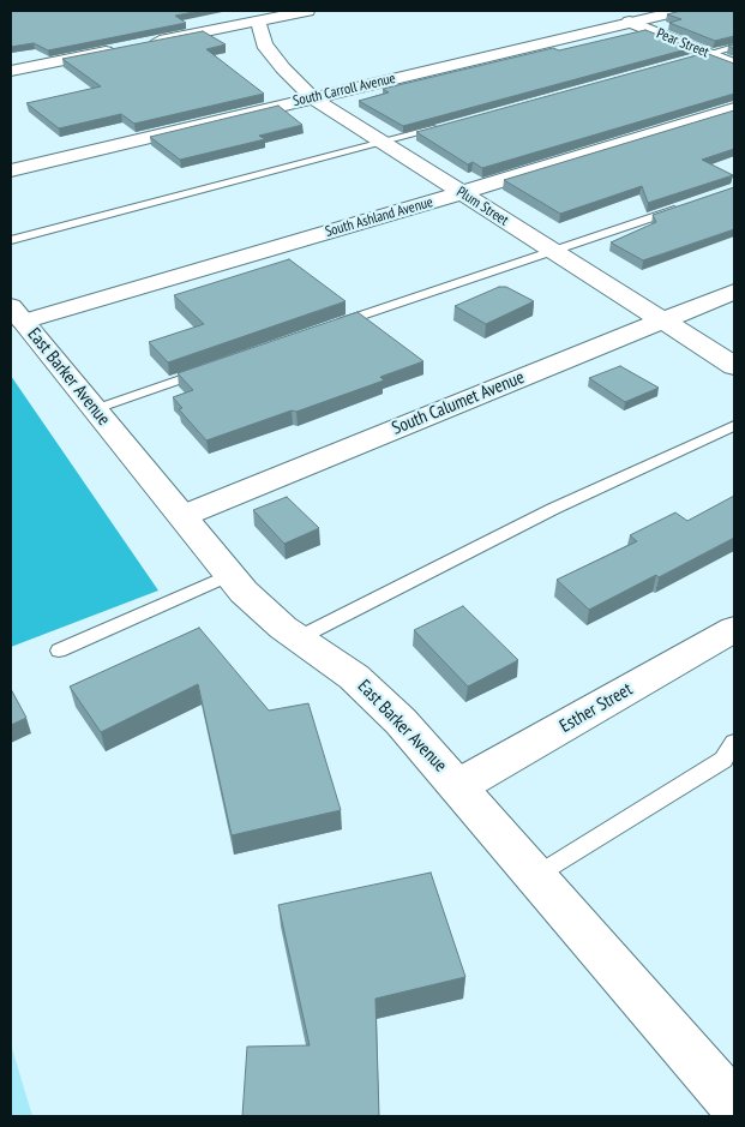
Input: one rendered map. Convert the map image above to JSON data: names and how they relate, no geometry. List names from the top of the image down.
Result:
{
  "streets": {
    "street": [
      "Pear Street",
      "South Carroll Avenue",
      "Plum Street",
      "South Ashland Avenue",
      "East Barker Avenue",
      "South Calumet Avenue",
      "Esther Street"
    ]
  },
  "crossings": [
    ["Pear Street", "South Carroll Avenue"],
    ["South Carroll Avenue", "Plum Street"],
    ["Plum Street", "South Ashland Avenue"],
    ["Plum Street", "South Calumet Avenue"],
    ["South Ashland Avenue", "East Barker Avenue"],
    ["East Barker Avenue", "South Calumet Avenue"],
    ["East Barker Avenue", "Esther Street"]
  ]
}
